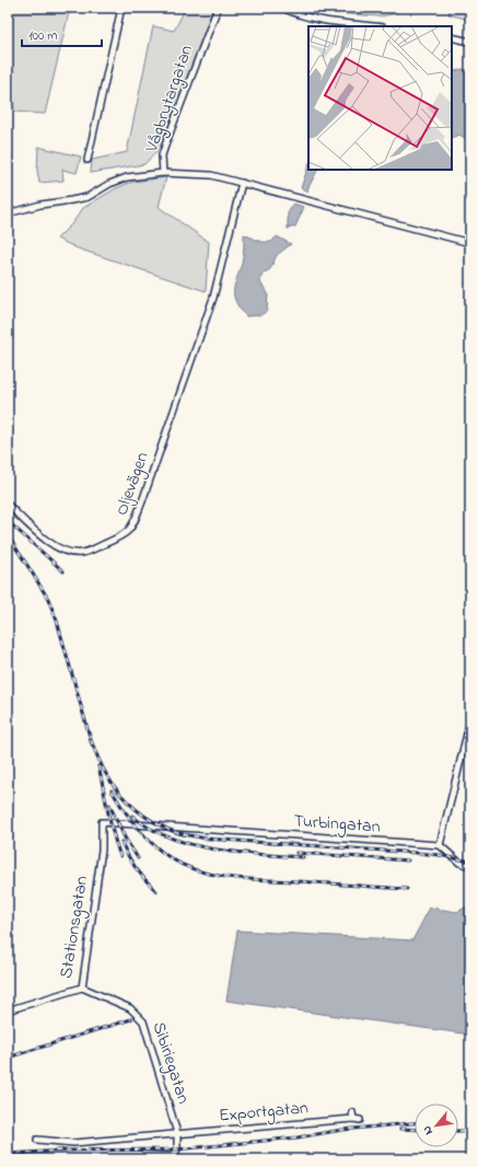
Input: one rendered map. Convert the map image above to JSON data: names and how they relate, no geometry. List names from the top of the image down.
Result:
{
  "streets": {
    "street": [
      "Vågbrytargatan",
      "Oljevägen",
      "Turbingatan",
      "Stationsgatan",
      "Sibiriegatan",
      "Exportgatan"
    ]
  },
  "crossings": [
    ["Vågbrytargatan", "Oljevägen"],
    ["Turbingatan", "Stationsgatan"],
    ["Stationsgatan", "Sibiriegatan"],
    ["Sibiriegatan", "Exportgatan"]
  ],
  "scale_bar": "100 m",
  "north": "bottom left"
}
